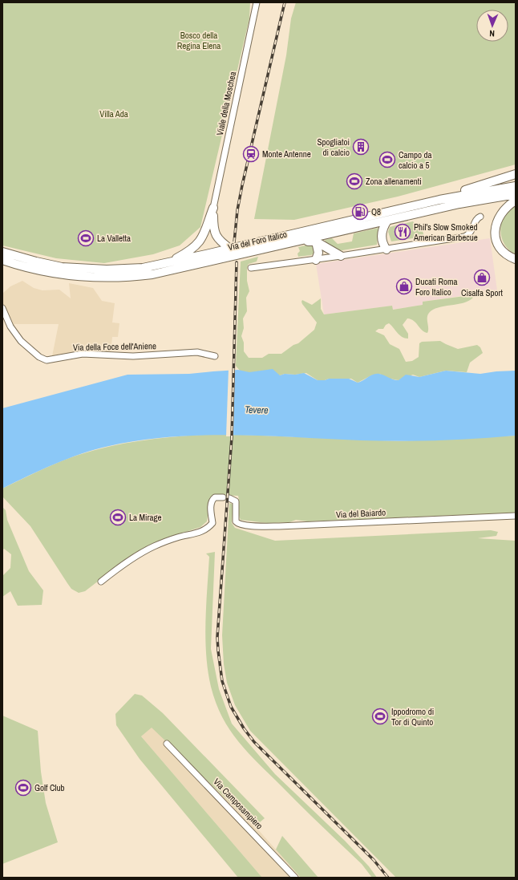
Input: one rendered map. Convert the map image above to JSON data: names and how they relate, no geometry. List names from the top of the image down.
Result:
{
  "streets": {
    "highway": ["Via del Foro Italico"],
    "street": [
      "Viale della Moschea",
      "Via della Foce dell'Aniene",
      "Via del Baiardo",
      "Via Camposampiero"
    ]
  },
  "water": ["Tevere"],
  "parks": ["Bosco della Regina Elena", "Villa Ada"],
  "places": {
    "building": ["Spogliatoi di calcio"],
    "station": ["Monte Antenne"],
    "sports": [
      "Campo da calcio a 5",
      "Zona allenamenti",
      "La Valletta",
      "La Mirage",
      "Ippodromo di Tor di Quinto",
      "Golf Club"
    ],
    "fuel station": ["Q8"],
    "restaurant": ["Phil's Slow Smoked American Barbecue"],
    "shop": ["Cisalfa Sport", "Ducati Roma Foro Italico"]
  },
  "north": "bottom"
}
